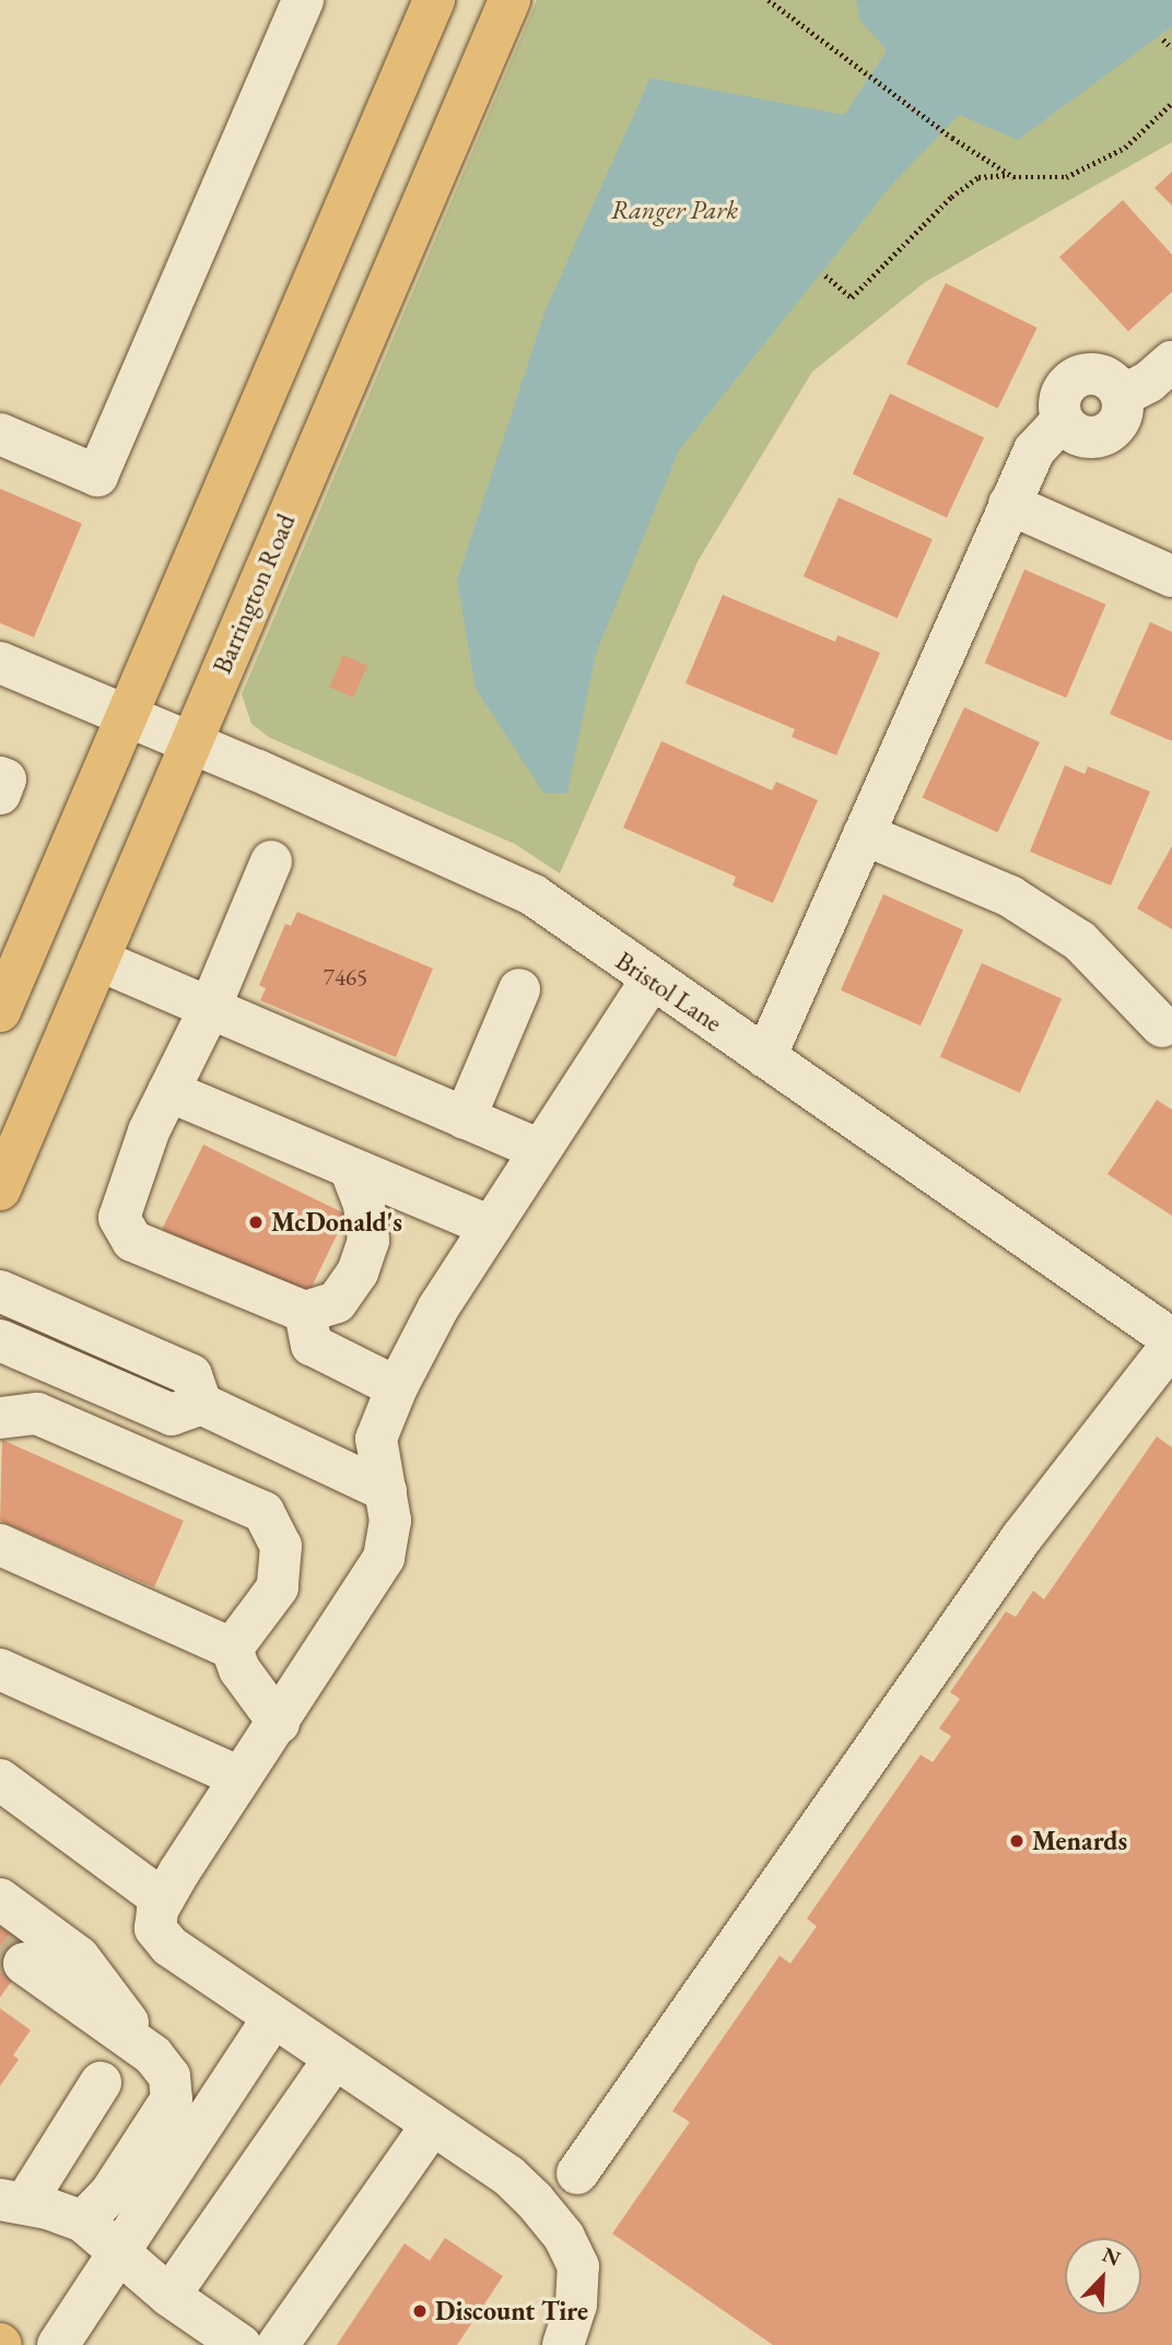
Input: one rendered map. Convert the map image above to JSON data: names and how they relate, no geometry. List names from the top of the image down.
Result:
{
  "streets": {
    "main road": ["Barrington Road"],
    "street": ["Bristol Lane"]
  },
  "crossings": [
    ["Barrington Road", "Bristol Lane"]
  ],
  "parks": ["Ranger Park"],
  "places": ["McDonald's", "Menards", "Discount Tire"],
  "house_numbers": ["7465"],
  "north": "top right"
}
